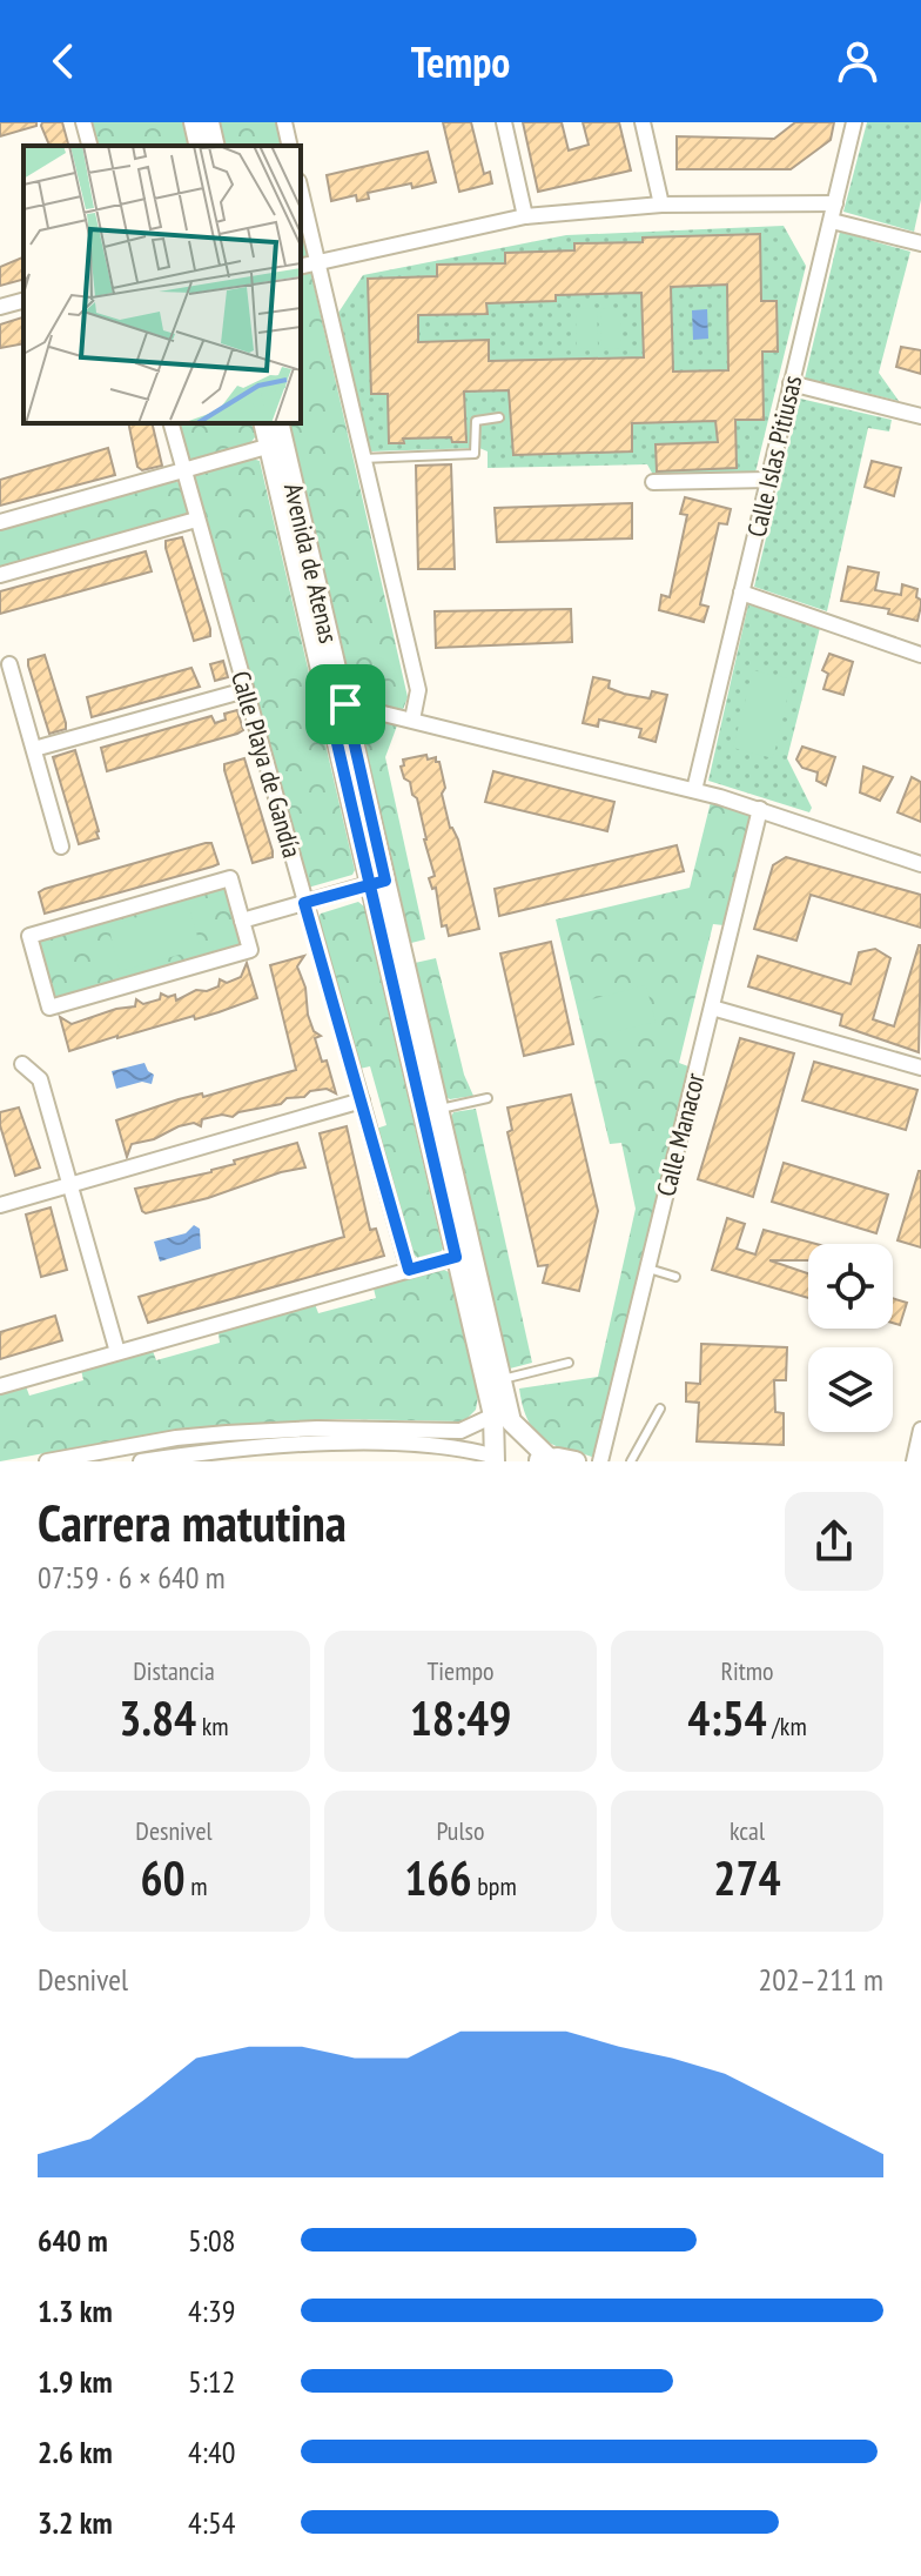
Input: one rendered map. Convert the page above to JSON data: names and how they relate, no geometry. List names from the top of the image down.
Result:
{
  "streets": {
    "main road": ["Avenida de Atenas"],
    "street": ["Calle Islas Pitiusas", "Calle Playa de Gandía", "Calle Manacor"]
  },
  "page": {
    "header": "Tempo",
    "heading": ["Carrera matutina", "07:59 · 6 × 640 m"],
    "stats": [
      ["Distancia", "3.84 km"],
      ["Tiempo", "18:49"],
      ["Ritmo", "4:54 /km"],
      ["Desnivel", "60 m"],
      ["Pulso", "166 bpm"],
      ["kcal", "274"]
    ],
    "chart": ["Desnivel", "202–211 m"],
    "list": [
      {
        "name": "640 m",
        "note": "5:08"
      },
      {
        "name": "1.3 km",
        "note": "4:39"
      },
      {
        "name": "1.9 km",
        "note": "5:12"
      },
      {
        "name": "2.6 km",
        "note": "4:40"
      },
      {
        "name": "3.2 km",
        "note": "4:54"
      }
    ]
  }
}
